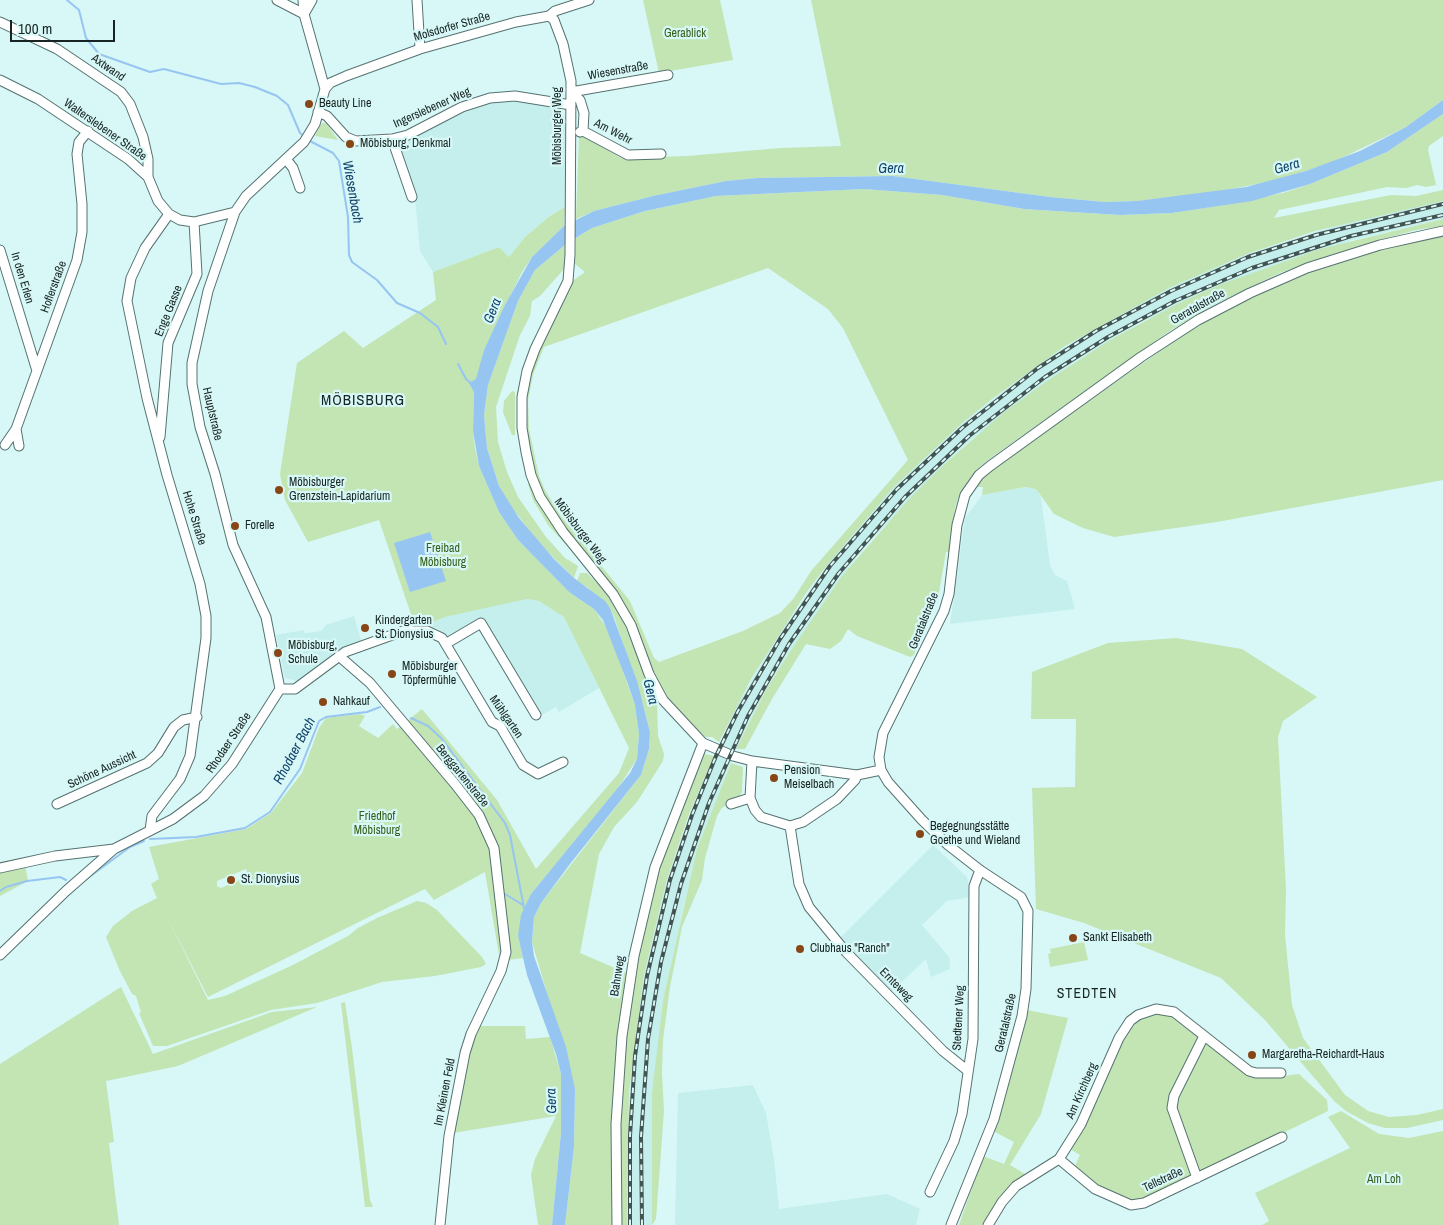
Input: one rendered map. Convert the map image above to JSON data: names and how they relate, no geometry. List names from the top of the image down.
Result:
{
  "streets": {
    "street": [
      "Molsdorfer Straße",
      "Axtwand",
      "Wiesenstraße",
      "Ingerslebener Weg",
      "Möbisburger Weg",
      "Walterslebener Straße",
      "Am Wehr",
      "In den Erlen",
      "Hoflerstraße",
      "Geratalstraße",
      "Enge Gasse",
      "Hauptstraße",
      "Hohe Straße",
      "Mühlgarten",
      "Rhodaer Straße",
      "Schöne Aussicht",
      "Berggartenstraße",
      "Bahnweg",
      "Ernteweg",
      "Stedtener Weg",
      "Am Kirchberg",
      "Im Kleinen Feld",
      "Tellstraße"
    ]
  },
  "crossings": [
    ["Molsdorfer Straße", "Möbisburger Weg"],
    ["Molsdorfer Straße", "Hauptstraße"],
    ["Axtwand", "Walterslebener Straße"],
    ["Wiesenstraße", "Möbisburger Weg"],
    ["Wiesenstraße", "Am Wehr"],
    ["Ingerslebener Weg", "Möbisburger Weg"],
    ["Ingerslebener Weg", "Hauptstraße"],
    ["Möbisburger Weg", "Am Wehr"],
    ["Möbisburger Weg", "Geratalstraße"],
    ["Möbisburger Weg", "Bahnweg"],
    ["Walterslebener Straße", "Hoflerstraße"],
    ["Walterslebener Straße", "Hohe Straße"],
    ["In den Erlen", "Hoflerstraße"],
    ["Geratalstraße", "Stedtener Weg"],
    ["Enge Gasse", "Hohe Straße"],
    ["Hauptstraße", "Rhodaer Straße"],
    ["Hohe Straße", "Rhodaer Straße"],
    ["Hohe Straße", "Schöne Aussicht"],
    ["Berggartenstraße", "Im Kleinen Feld"],
    ["Ernteweg", "Stedtener Weg"],
    ["Am Kirchberg", "Tellstraße"]
  ],
  "districts": ["MÖBISBURG", "STEDTEN"],
  "water": ["Gera", "Wiesenbach", "Rhodaer Bach"],
  "parks": [
    "Gerablick",
    "Freibad Möbisburg",
    "Friedhof Möbisburg",
    "Am Loh"
  ],
  "places": [
    "Beauty Line",
    "Möbisburg, Denkmal",
    "Möbisburger Grenzstein-Lapidarium",
    "Forelle",
    "Kindergarten St. Dionysius",
    "Möbisburg, Schule",
    "Möbisburger Töpfermühle",
    "Nahkauf",
    "Pension Meiselbach",
    "Begegnungsstätte Goethe und Wieland",
    "St. Dionysius",
    "Sankt Elisabeth",
    "Clubhaus \"Ranch\"",
    "Margaretha-Reichardt-Haus"
  ],
  "scale_bar": "100 m"
}
